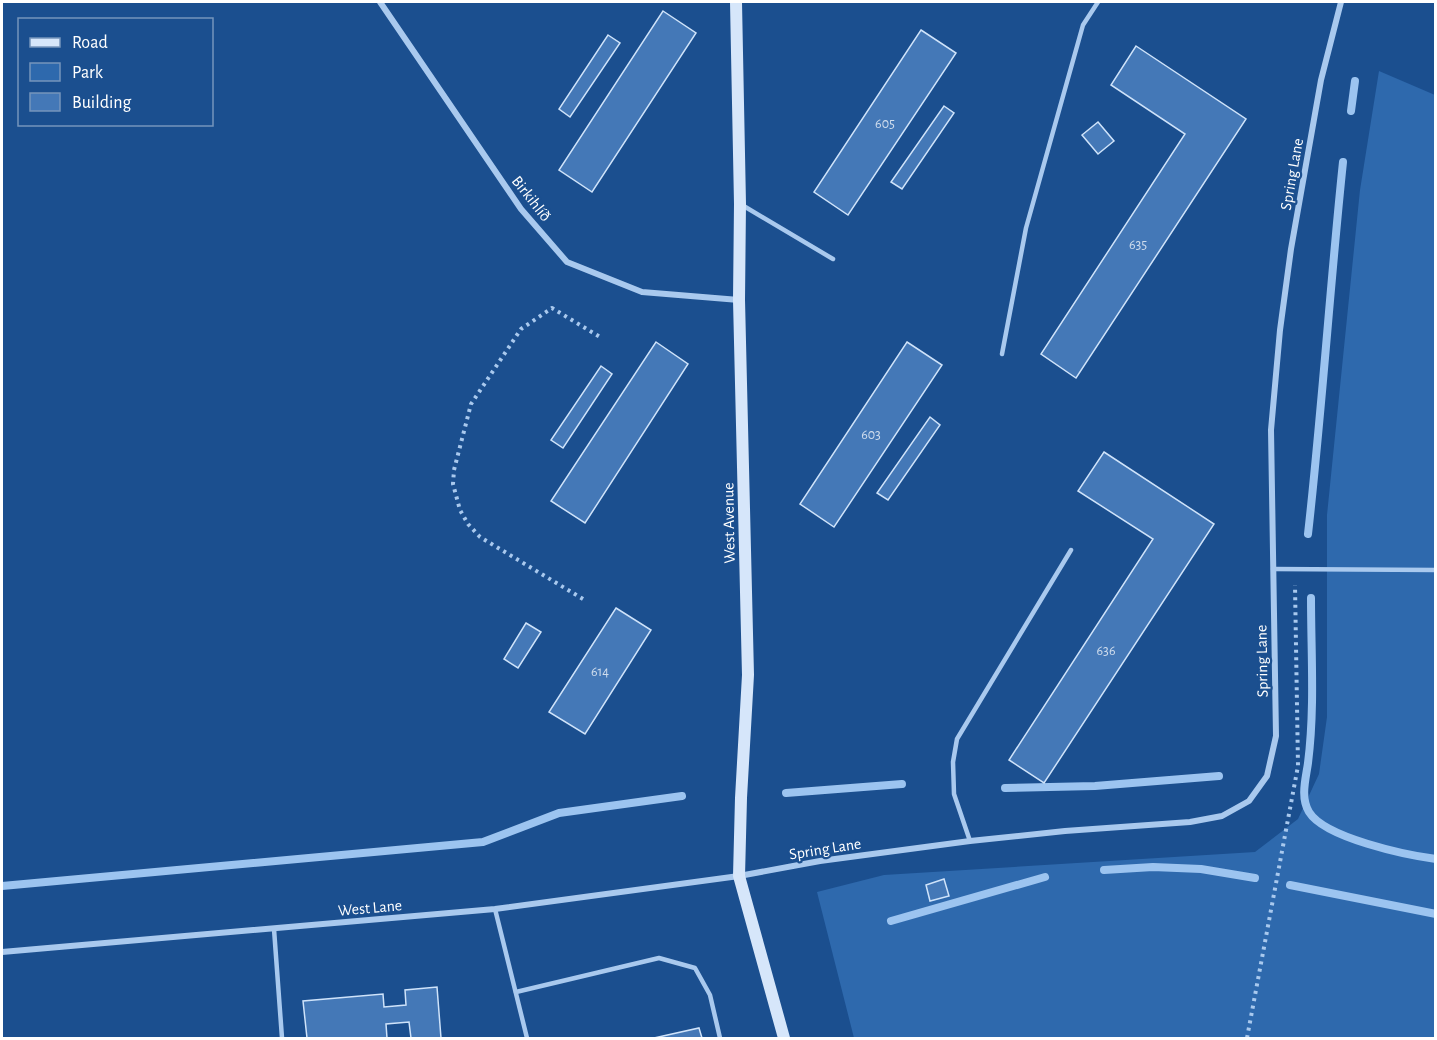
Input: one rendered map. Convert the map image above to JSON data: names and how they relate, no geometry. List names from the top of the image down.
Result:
{
  "streets": {
    "street": [
      "Spring Lane",
      "Birkihlíð",
      "West Avenue",
      "West Lane"
    ]
  },
  "crossings": [
    ["Spring Lane", "West Avenue"],
    ["Spring Lane", "West Lane"],
    ["Birkihlíð", "West Avenue"],
    ["West Avenue", "West Lane"]
  ],
  "house_numbers": [
    "605",
    "635",
    "603",
    "636",
    "614"
  ],
  "legend": ["Road", "Park", "Building"]
}
